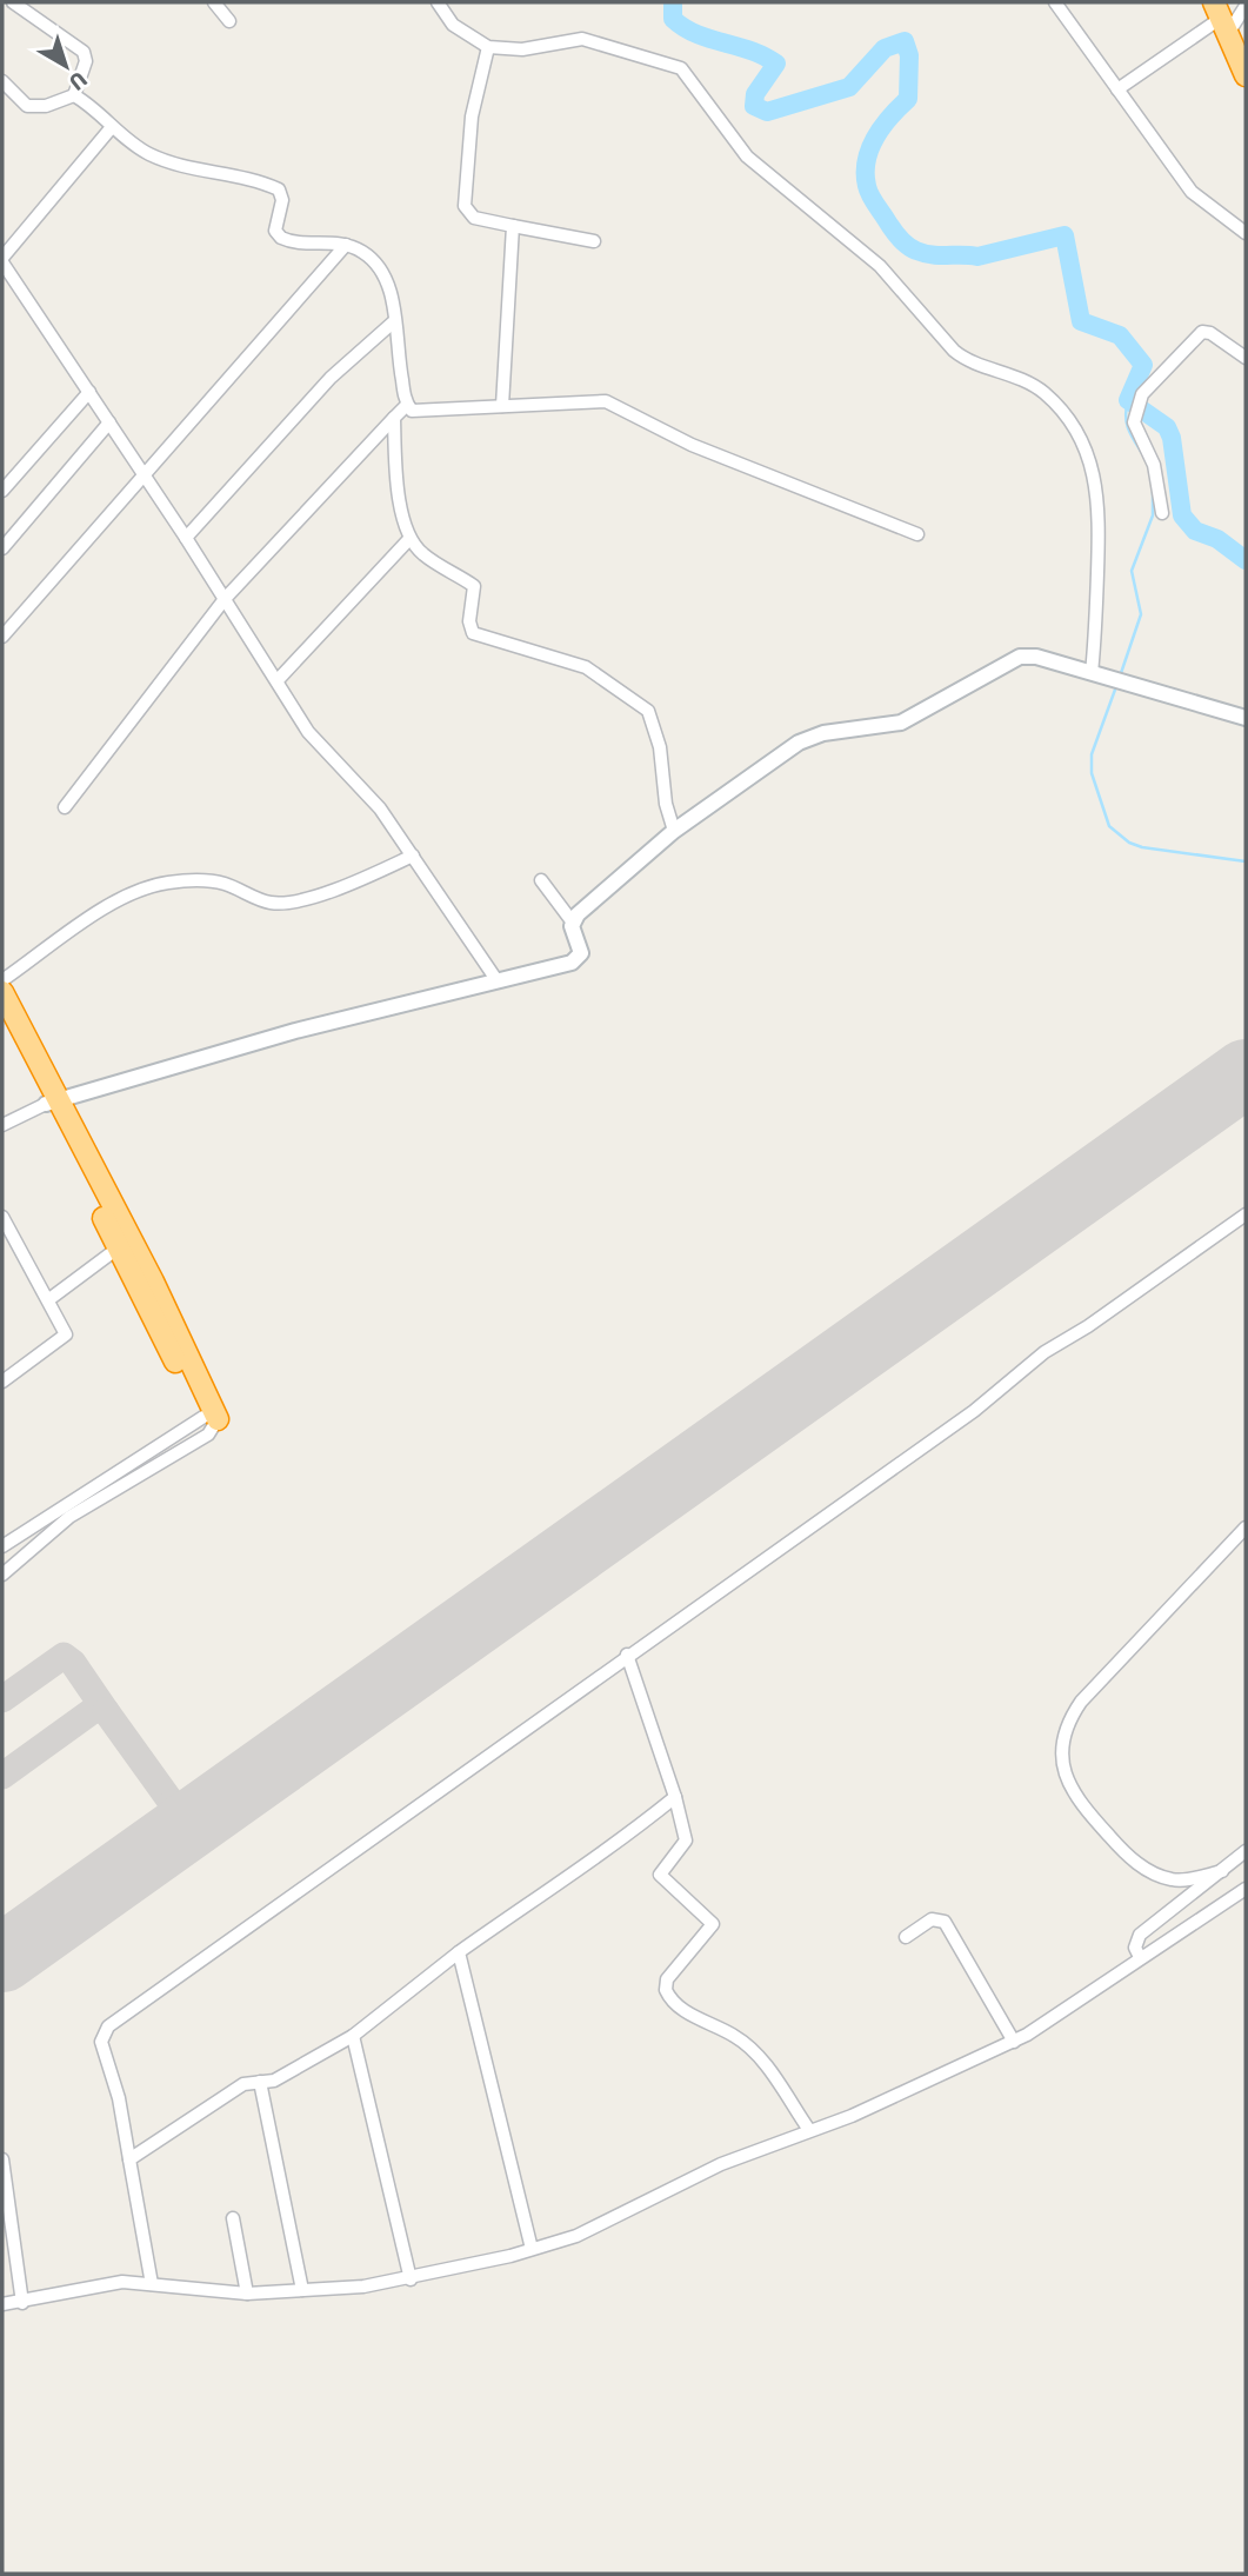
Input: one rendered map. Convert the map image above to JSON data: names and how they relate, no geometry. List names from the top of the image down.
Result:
{
  "north": "bottom right"
}
